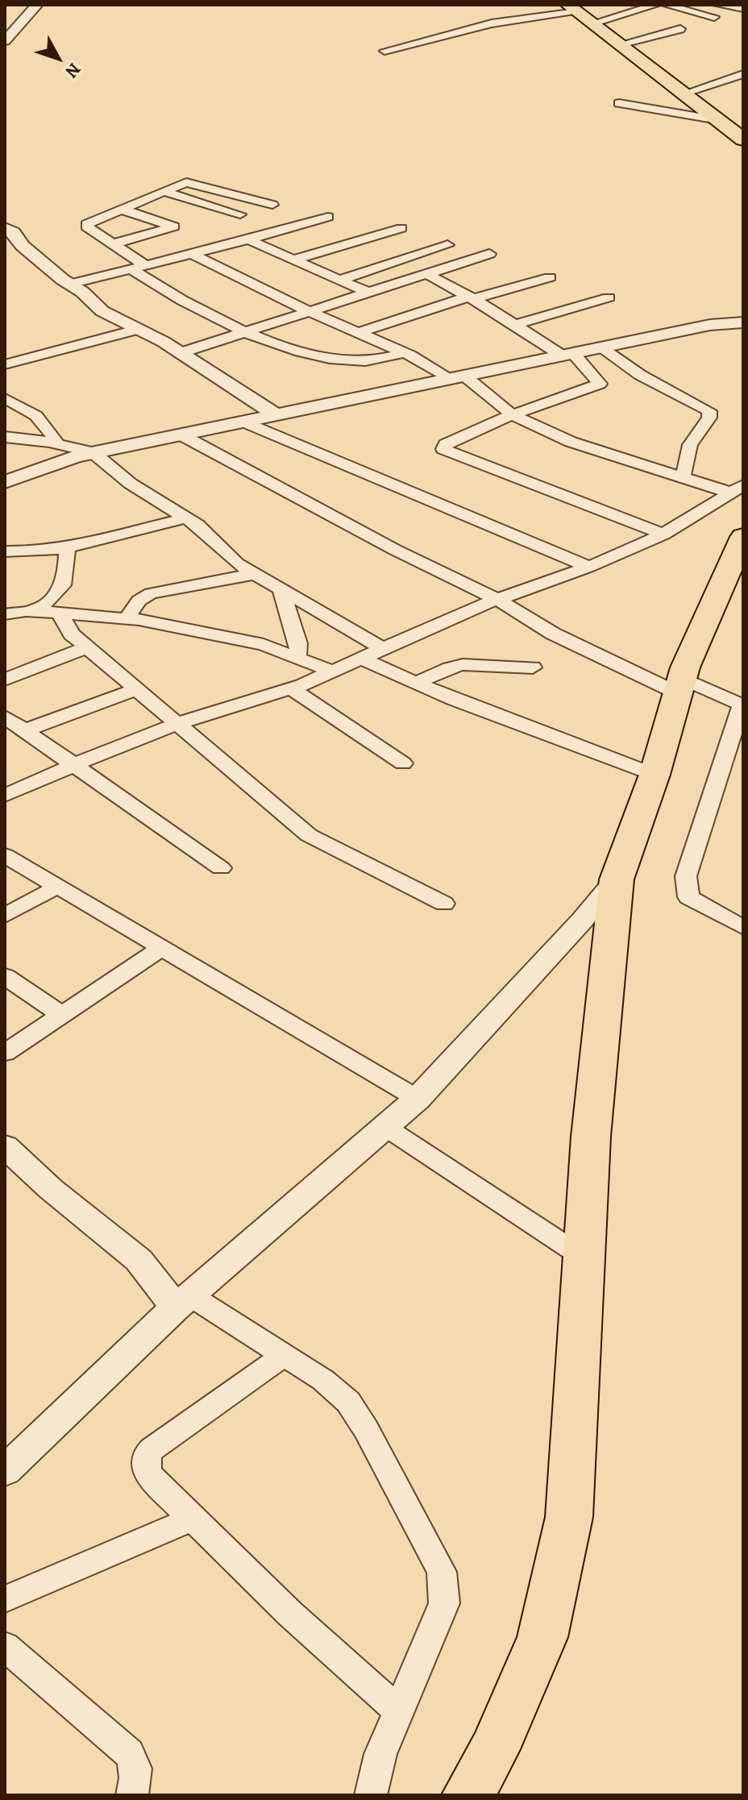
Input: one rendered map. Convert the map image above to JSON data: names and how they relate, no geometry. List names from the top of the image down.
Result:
{
  "north": "bottom right"
}
